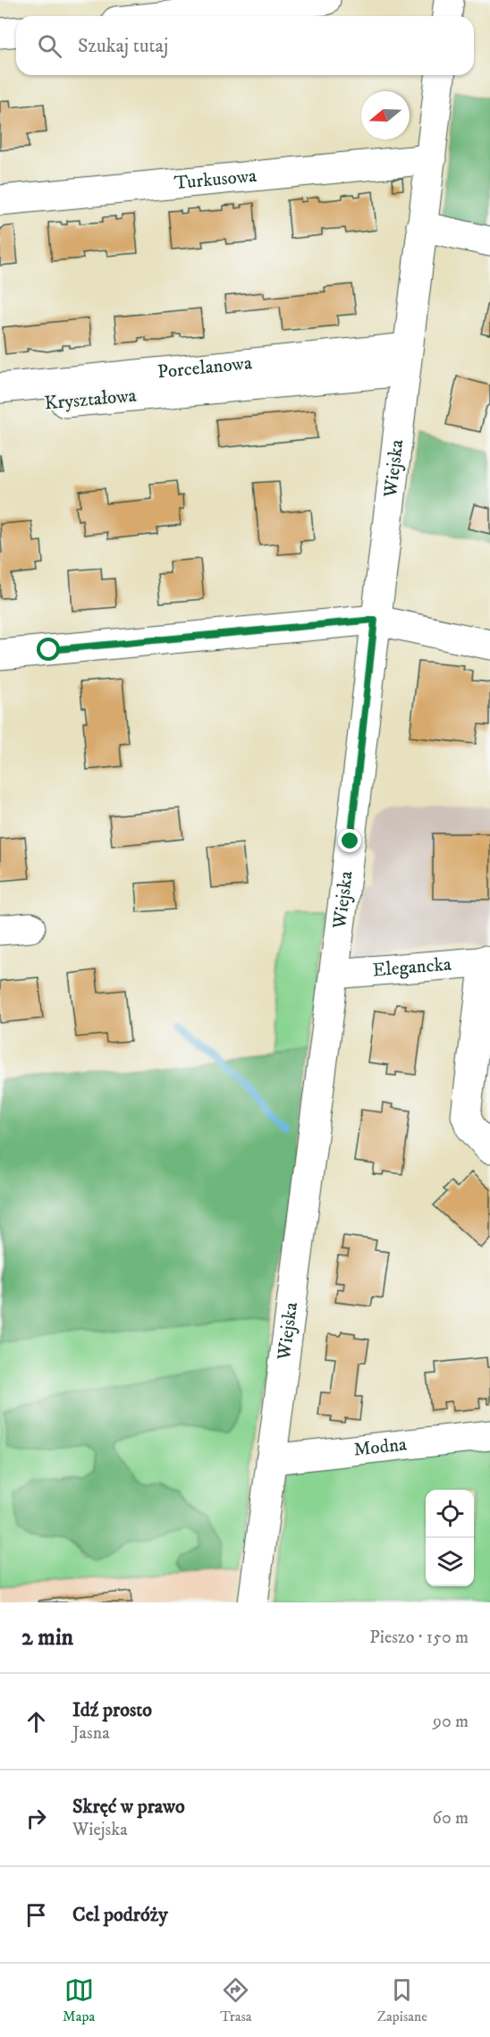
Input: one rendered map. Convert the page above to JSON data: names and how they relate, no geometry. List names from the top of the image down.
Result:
{
  "streets": {
    "street": [
      "Turkusowa",
      "Porcelanowa",
      "Kryształowa",
      "Wiejska",
      "Elegancka",
      "Modna"
    ]
  },
  "crossings": [
    ["Turkusowa", "Wiejska"],
    ["Porcelanowa", "Kryształowa"],
    ["Porcelanowa", "Wiejska"],
    ["Kryształowa", "Wiejska"],
    ["Wiejska", "Elegancka"],
    ["Wiejska", "Modna"]
  ],
  "north": "left",
  "page": {
    "search": "Szukaj tutaj",
    "heading": ["2 min", "Pieszo · 150 m"],
    "list": [
      ["Idź prosto", "Jasna", "90 m"],
      ["Skręć w prawo", "Wiejska", "60 m"],
      "Cel podróży"
    ],
    "nav": ["Mapa", "Trasa", "Zapisane"]
  }
}
